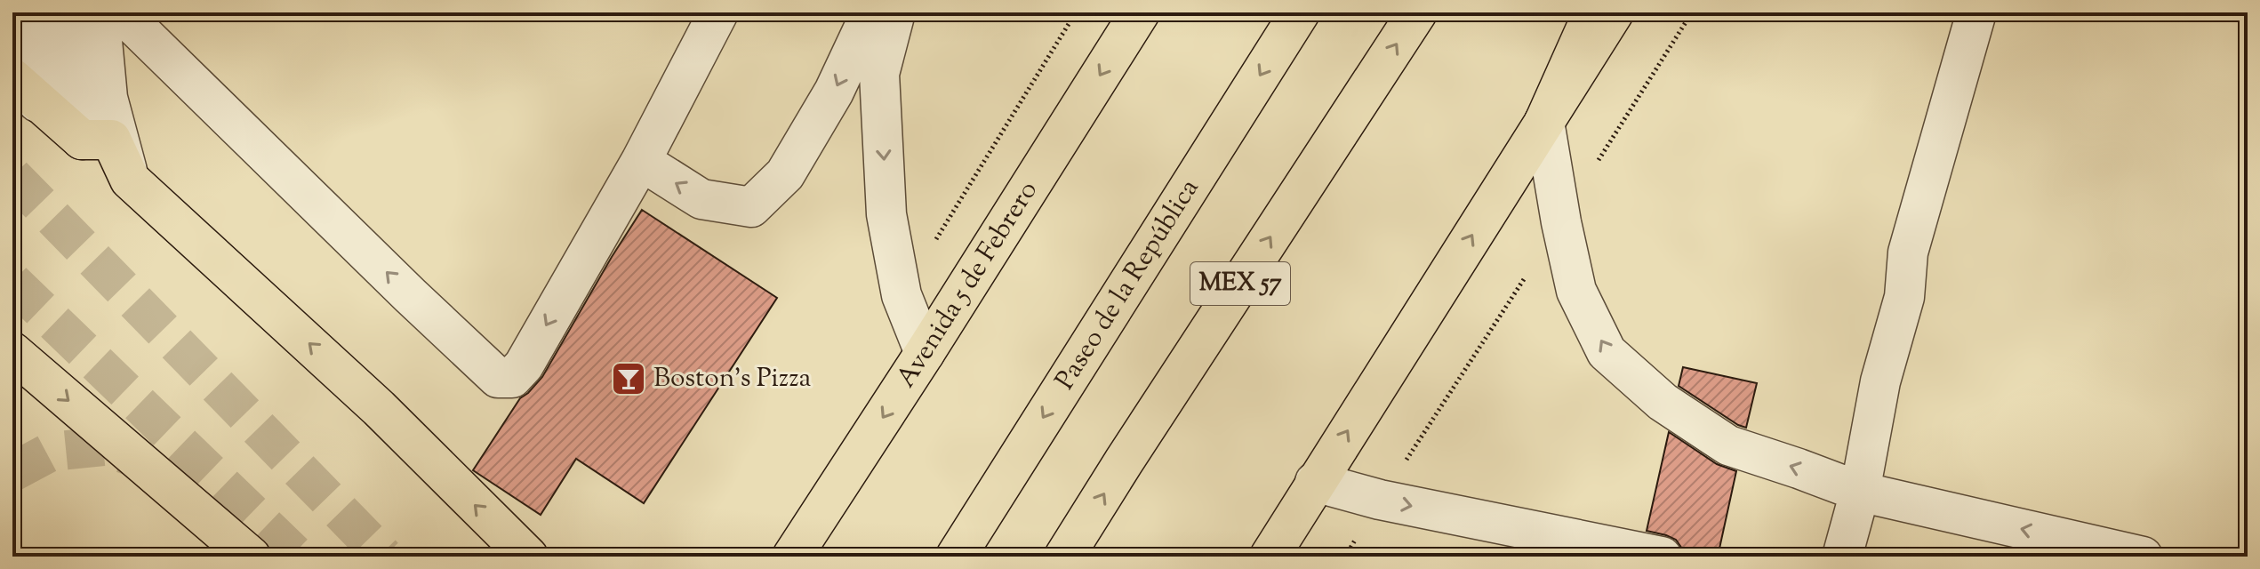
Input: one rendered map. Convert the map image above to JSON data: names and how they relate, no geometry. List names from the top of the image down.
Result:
{
  "streets": {
    "main road": ["MEX 57", "Paseo de la República", "Avenida 5 de Febrero"]
  },
  "places": {
    "bar": ["Boston's Pizza"]
  }
}
